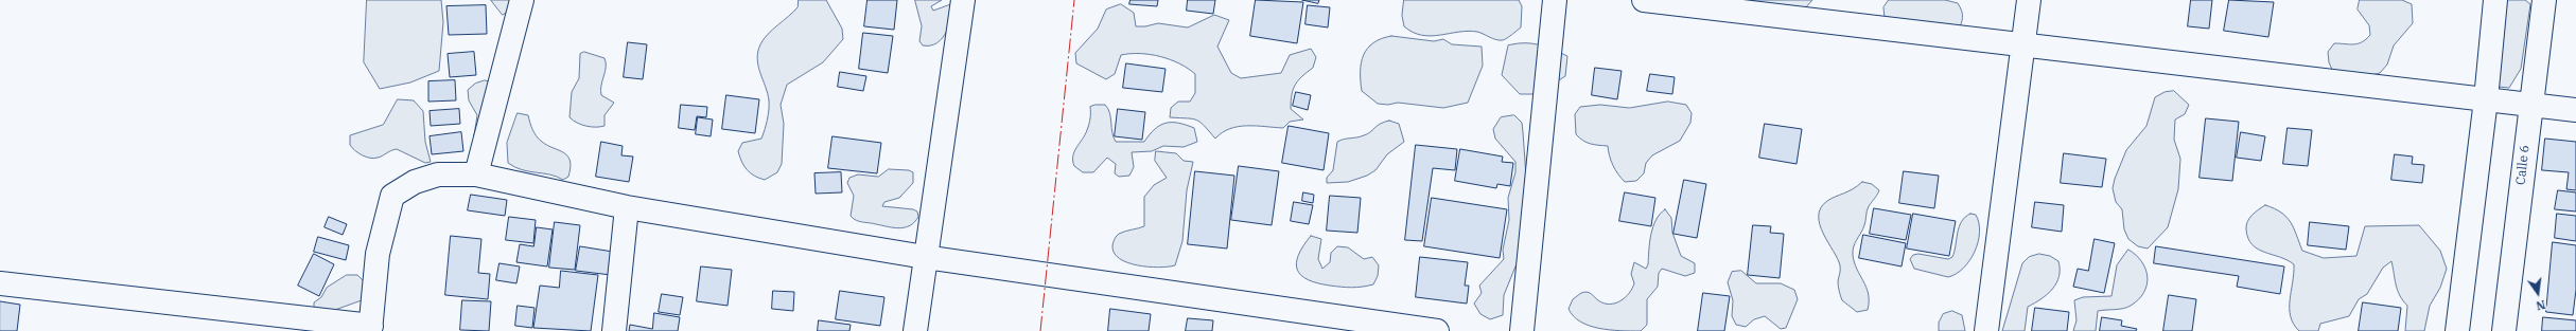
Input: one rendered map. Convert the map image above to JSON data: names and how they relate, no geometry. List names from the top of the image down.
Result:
{
  "streets": {
    "street": ["Calle 6"]
  },
  "north": "bottom"
}
